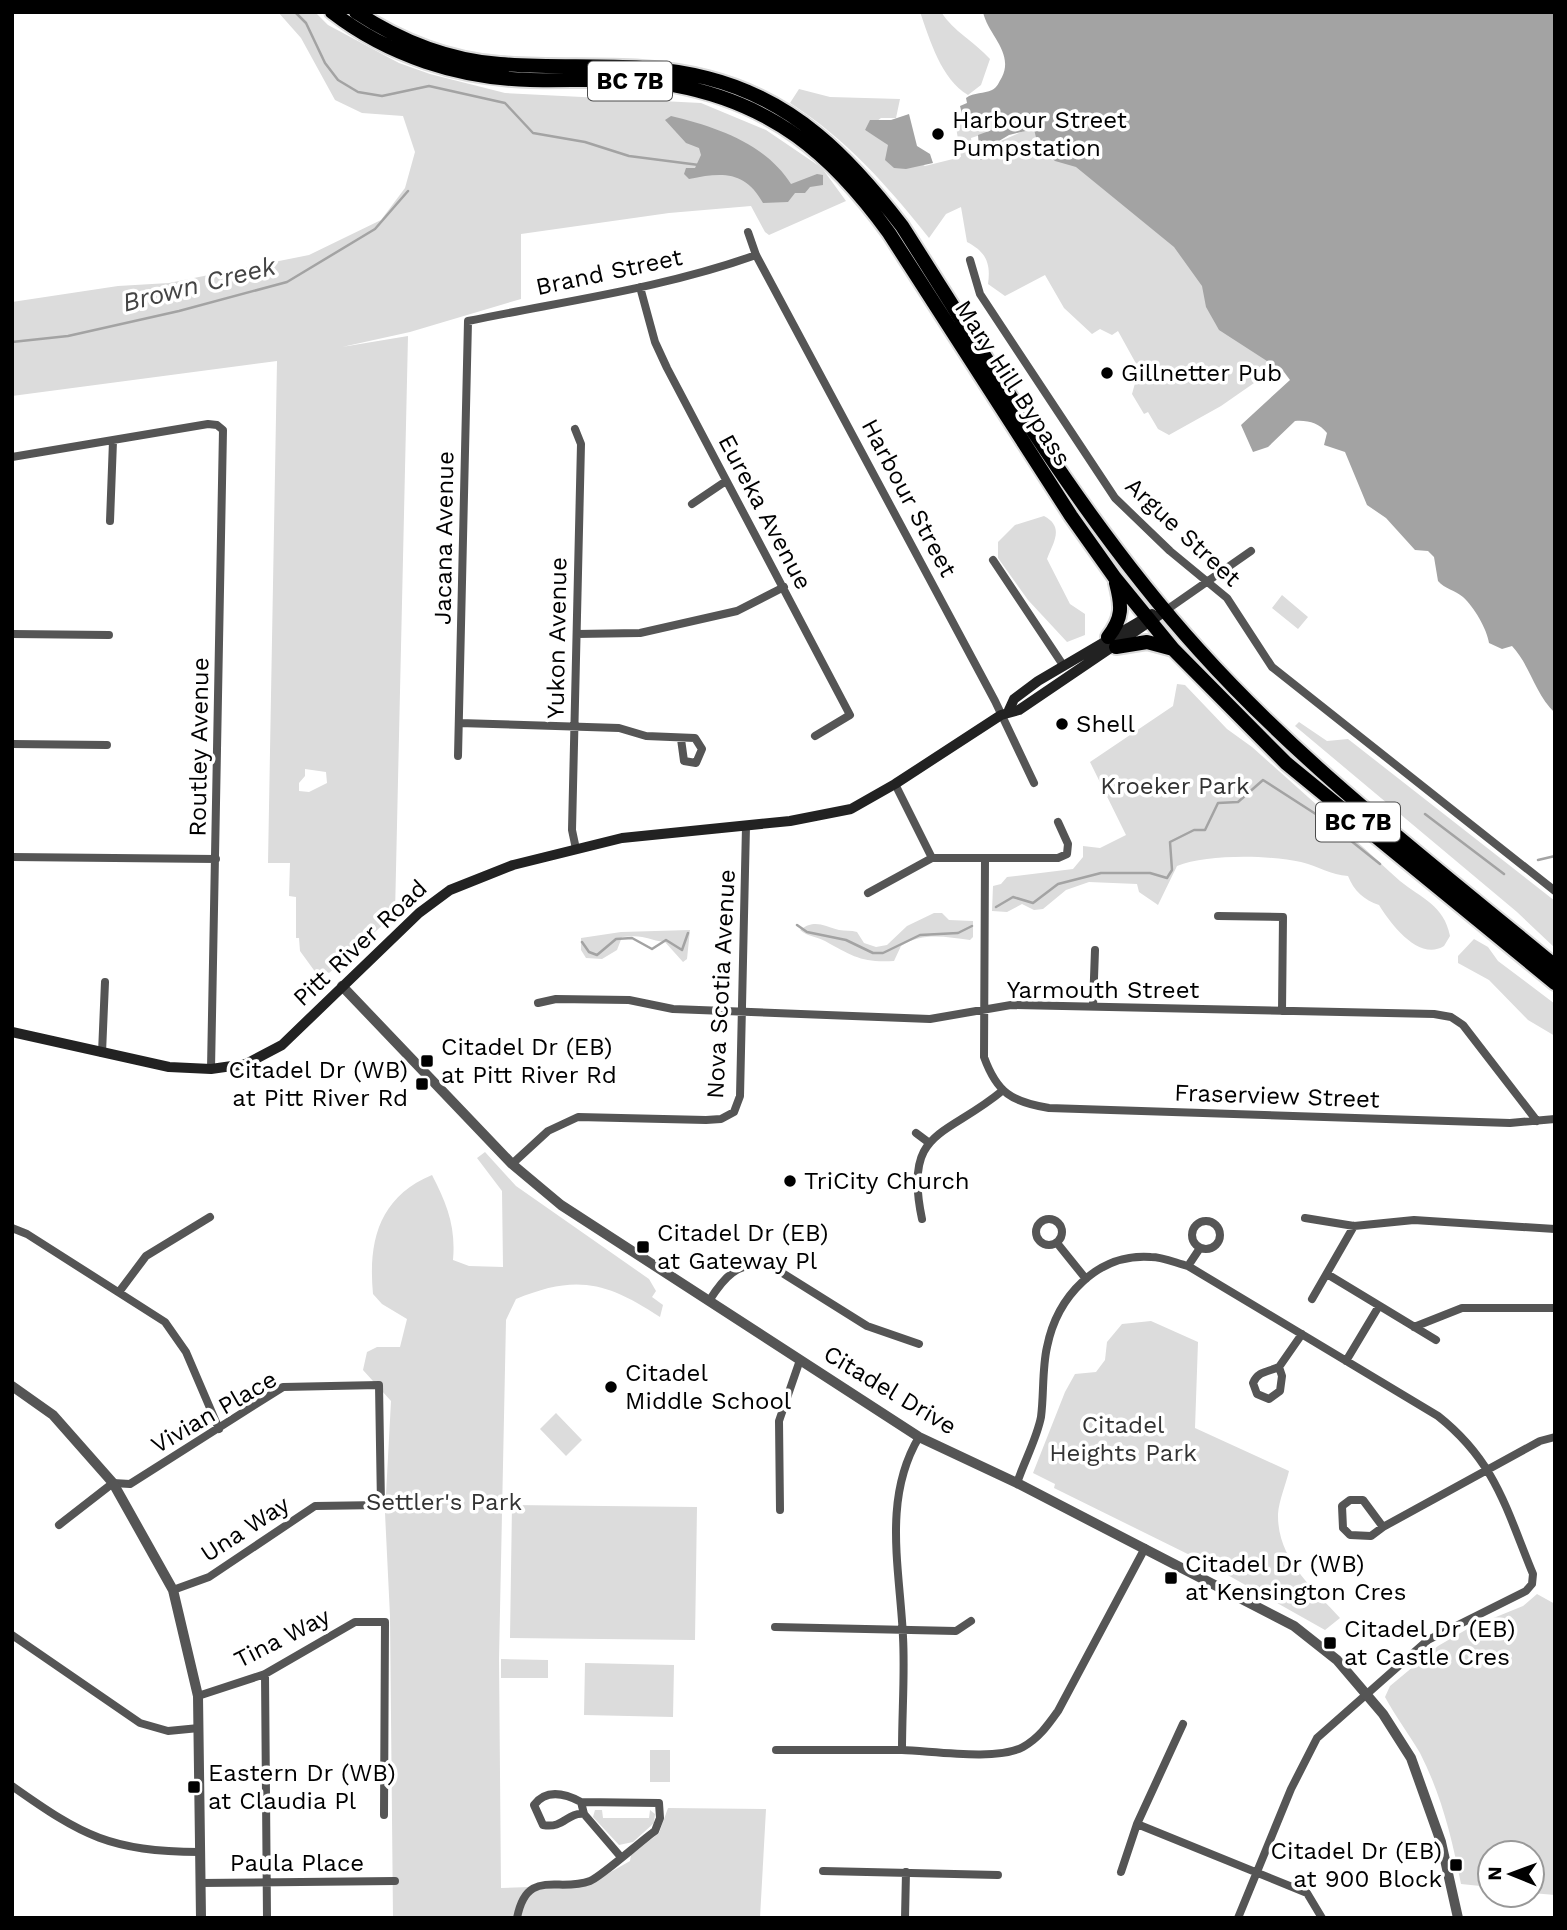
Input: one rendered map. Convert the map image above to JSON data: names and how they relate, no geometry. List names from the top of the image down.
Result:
{
  "streets": {
    "highway": ["BC 7B", "Mary Hill Bypass"],
    "main road": ["Pitt River Road"],
    "street": [
      "Brand Street",
      "Harbour Street",
      "Eureka Avenue",
      "Argue Street",
      "Jacana Avenue",
      "Yukon Avenue",
      "Routley Avenue",
      "Nova Scotia Avenue",
      "Yarmouth Street",
      "Fraserview Street",
      "Citadel Drive",
      "Vivian Place",
      "Una Way",
      "Tina Way",
      "Paula Place"
    ]
  },
  "crossings": [
    ["Brand Street", "Harbour Street"],
    ["Brand Street", "Eureka Avenue"],
    ["Brand Street", "Jacana Avenue"],
    ["Mary Hill Bypass", "Pitt River Road"],
    ["Harbour Street", "Pitt River Road"],
    ["Argue Street", "Pitt River Road"],
    ["Yukon Avenue", "Pitt River Road"],
    ["Routley Avenue", "Pitt River Road"],
    ["Pitt River Road", "Nova Scotia Avenue"],
    ["Pitt River Road", "Citadel Drive"],
    ["Nova Scotia Avenue", "Yarmouth Street"],
    ["Nova Scotia Avenue", "Citadel Drive"],
    ["Yarmouth Street", "Fraserview Street"],
    ["Vivian Place", "Una Way"]
  ],
  "water": ["Brown Creek"],
  "parks": ["Kroeker Park", "Citadel Heights Park", "Settler's Park"],
  "places": {
    "other": [
      "Harbour Street Pumpstation",
      "Gillnetter Pub",
      "Shell",
      "TriCity Church",
      "Citadel Middle School"
    ],
    "transit": [
      "Citadel Dr (EB) at Pitt River Rd",
      "Citadel Dr (WB) at Pitt River Rd",
      "Citadel Dr (EB) at Gateway Pl",
      "Citadel Dr (WB) at Kensington Cres",
      "Citadel Dr (EB) at Castle Cres",
      "Eastern Dr (WB) at Claudia Pl",
      "Citadel Dr (EB) at 900 Block"
    ]
  },
  "north": "left"
}
